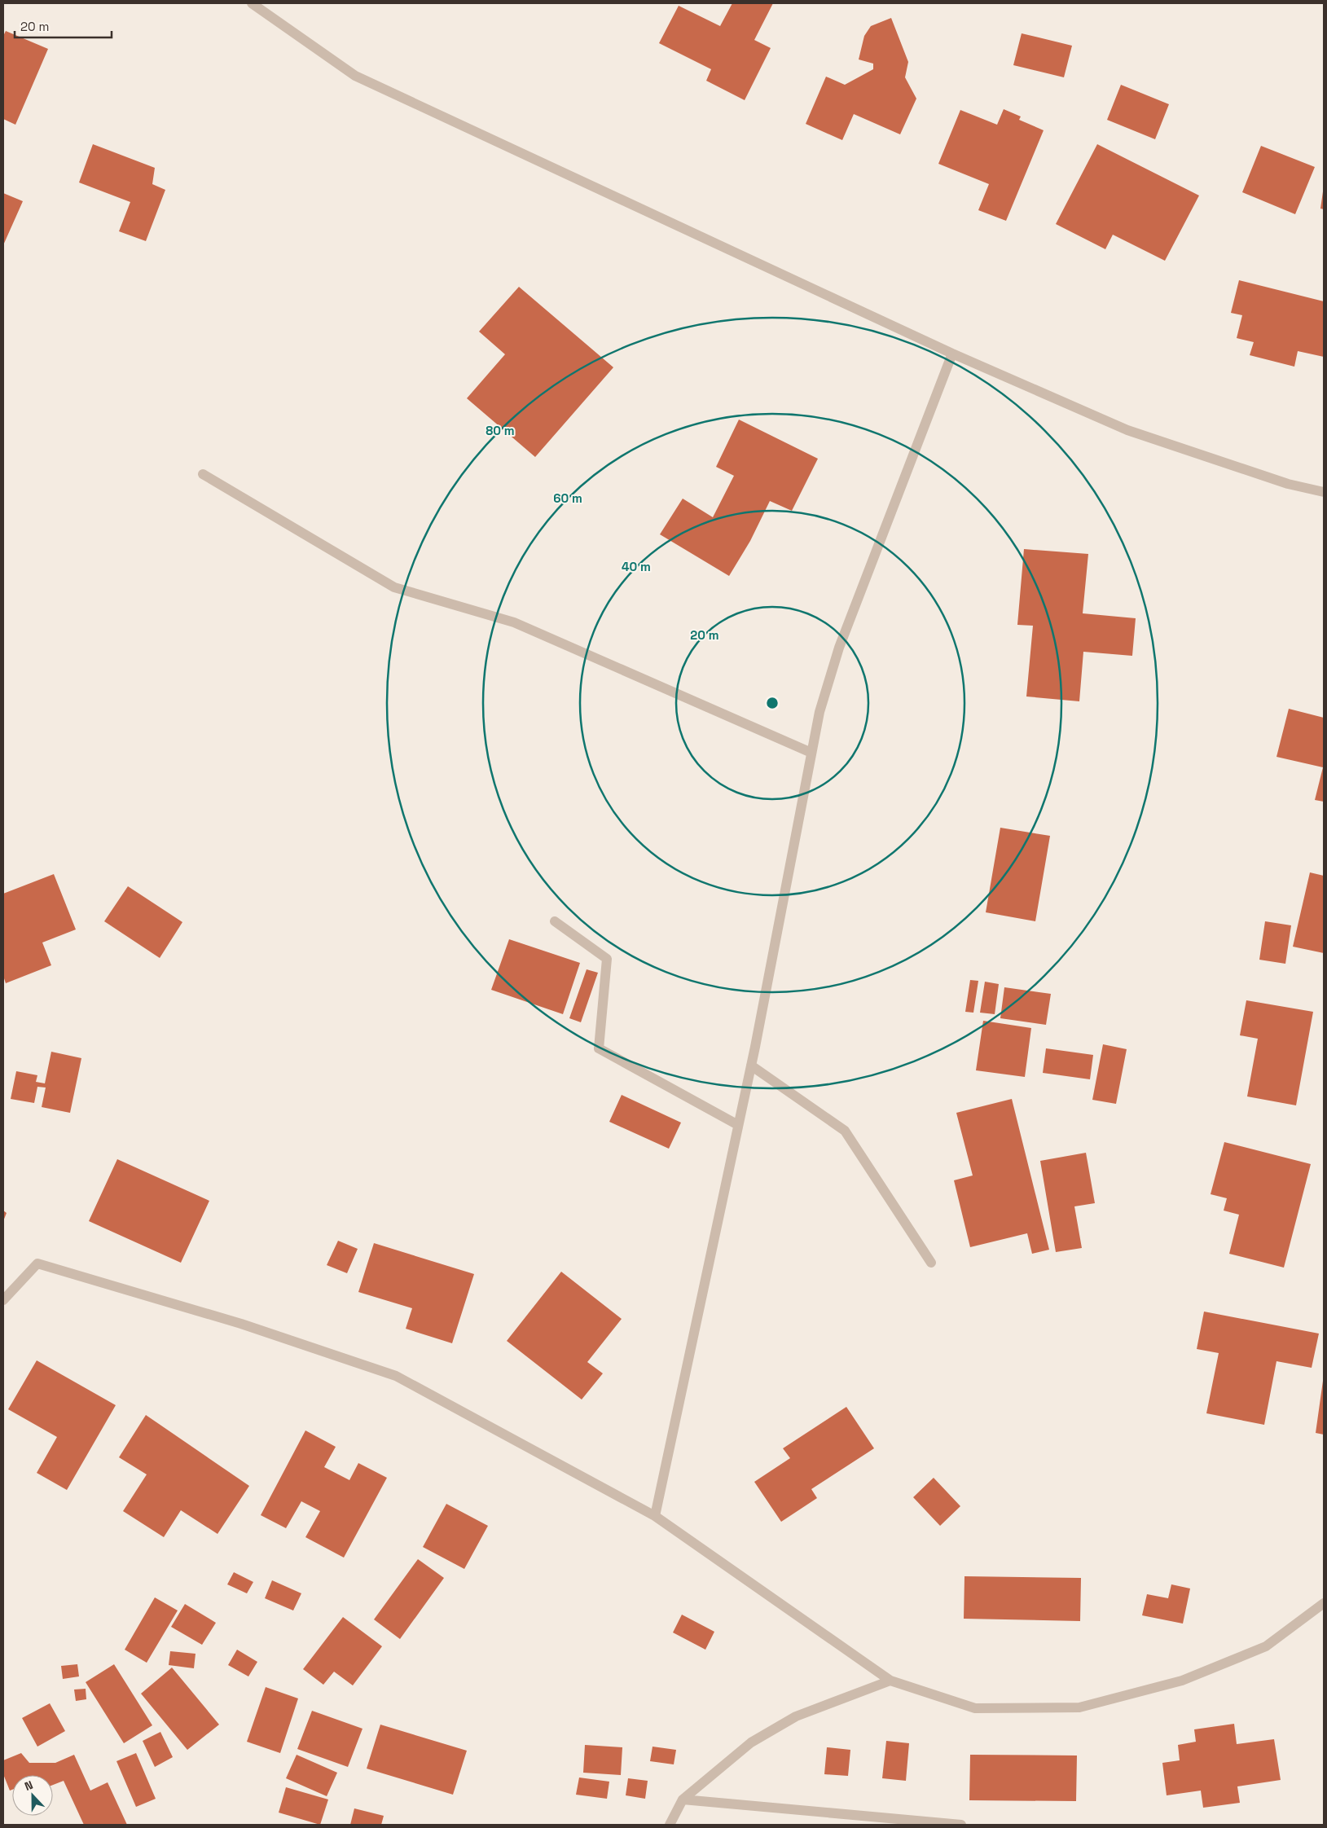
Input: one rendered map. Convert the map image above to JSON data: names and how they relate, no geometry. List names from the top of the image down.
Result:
{
  "scale_bar": "20 m",
  "north": "top",
  "rings": [
    "80 m",
    "60 m",
    "40 m",
    "20 m"
  ]
}
